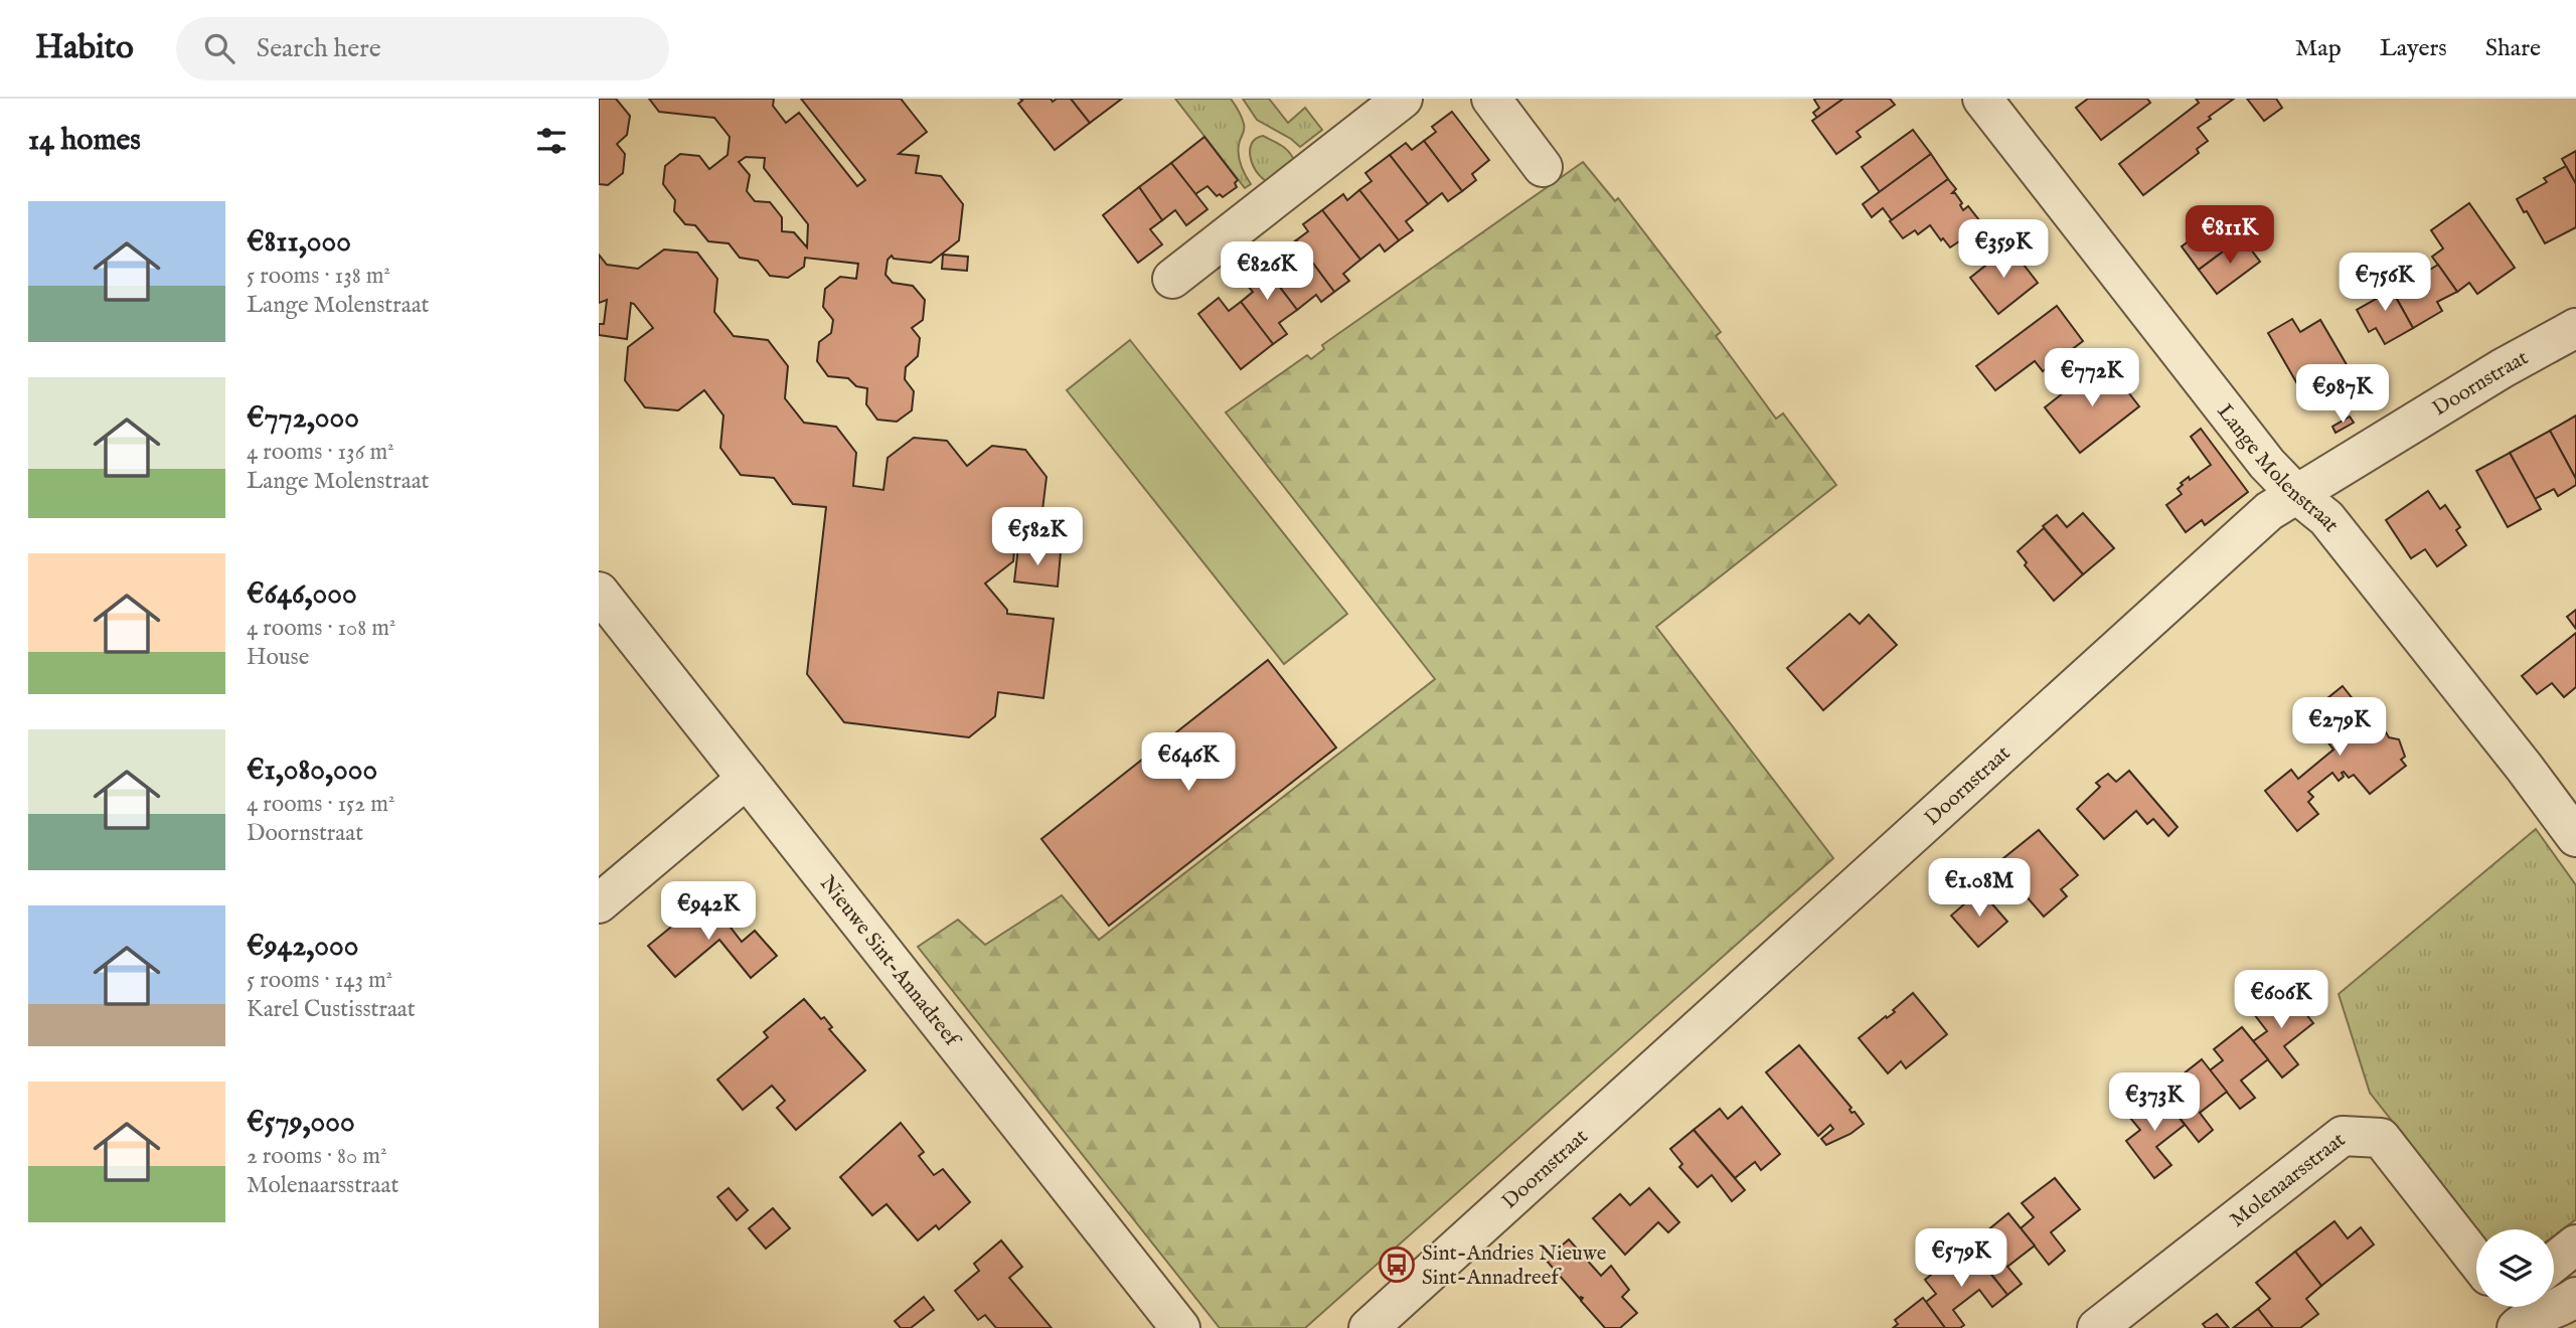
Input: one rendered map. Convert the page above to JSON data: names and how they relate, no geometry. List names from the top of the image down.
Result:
{
  "streets": {
    "street": [
      "Doornstraat",
      "Lange Molenstraat",
      "Nieuwe Sint-Annadreef",
      "Molenaarsstraat"
    ]
  },
  "crossings": [
    ["Doornstraat", "Lange Molenstraat"]
  ],
  "places": {
    "bus stop": ["Sint-Andries Nieuwe Sint-Annadreef"]
  },
  "page": {
    "header": "Habito",
    "search": "Search here",
    "nav": ["Map", "Layers", "Share"],
    "heading": "14 homes",
    "list": [
      {
        "name": "€811,000",
        "note": "5 rooms · 138 m² · Lange Molenstraat"
      },
      {
        "name": "€772,000",
        "note": "4 rooms · 136 m² · Lange Molenstraat"
      },
      {
        "name": "€646,000",
        "note": "4 rooms · 108 m² · House"
      },
      {
        "name": "€1,080,000",
        "note": "4 rooms · 152 m² · Doornstraat"
      },
      {
        "name": "€942,000",
        "note": "5 rooms · 143 m² · Karel Custisstraat"
      },
      {
        "name": "€579,000",
        "note": "2 rooms · 80 m² · Molenaarsstraat"
      }
    ],
    "price": [
      "€811K",
      "€359K",
      "€826K",
      "€756K",
      "€772K",
      "€987K",
      "€582K",
      "€279K",
      "€646K",
      "€1.08M",
      "€942K",
      "€606K",
      "€373K",
      "€579K"
    ]
  }
}
